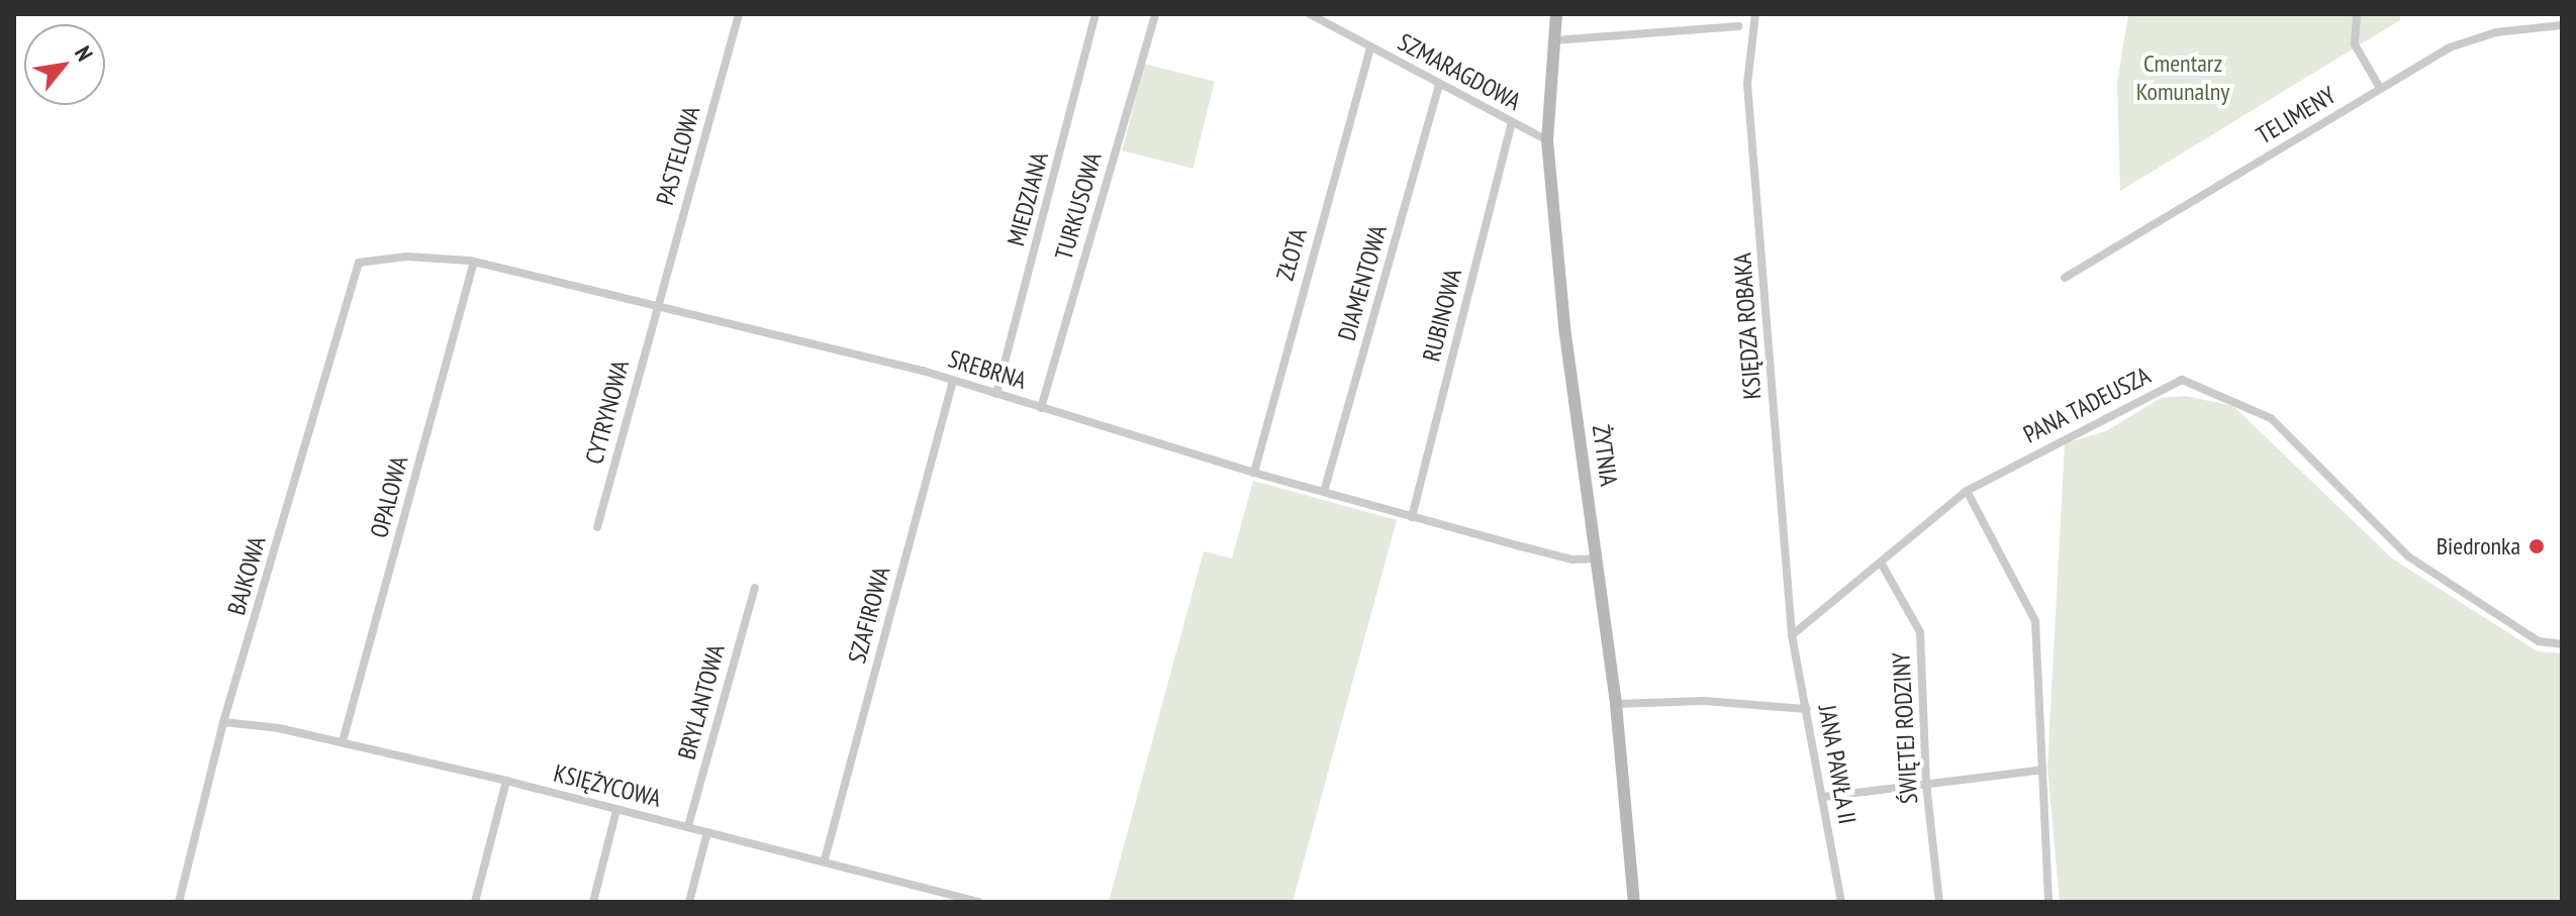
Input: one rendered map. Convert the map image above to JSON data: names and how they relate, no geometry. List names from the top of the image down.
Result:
{
  "streets": {
    "street": [
      "SZMARAGDOWA",
      "TELIMENY",
      "PASTELOWA",
      "MIEDZIANA",
      "TURKUSOWA",
      "ZŁOTA",
      "DIAMENTOWA",
      "RUBINOWA",
      "KSIĘDZA ROBAKA",
      "SREBRNA",
      "PANA TADEUSZA",
      "CYTRYNOWA",
      "ŻYTNIA",
      "OPALOWA",
      "BAJKOWA",
      "SZAFIROWA",
      "BRYLANTOWA",
      "ŚWIĘTEJ RODZINY",
      "JANA PAWŁA II",
      "KSIĘŻYCOWA"
    ]
  },
  "crossings": [
    ["SZMARAGDOWA", "ZŁOTA"],
    ["SZMARAGDOWA", "DIAMENTOWA"],
    ["SZMARAGDOWA", "RUBINOWA"],
    ["SZMARAGDOWA", "ŻYTNIA"],
    ["PASTELOWA", "SREBRNA"],
    ["PASTELOWA", "CYTRYNOWA"],
    ["MIEDZIANA", "SREBRNA"],
    ["TURKUSOWA", "SREBRNA"],
    ["ZŁOTA", "SREBRNA"],
    ["DIAMENTOWA", "SREBRNA"],
    ["RUBINOWA", "SREBRNA"],
    ["KSIĘDZA ROBAKA", "PANA TADEUSZA"],
    ["KSIĘDZA ROBAKA", "JANA PAWŁA II"],
    ["SREBRNA", "CYTRYNOWA"],
    ["SREBRNA", "ŻYTNIA"],
    ["SREBRNA", "OPALOWA"],
    ["SREBRNA", "BAJKOWA"],
    ["SREBRNA", "SZAFIROWA"],
    ["PANA TADEUSZA", "ŚWIĘTEJ RODZINY"],
    ["PANA TADEUSZA", "JANA PAWŁA II"],
    ["OPALOWA", "KSIĘŻYCOWA"],
    ["BAJKOWA", "KSIĘŻYCOWA"],
    ["SZAFIROWA", "KSIĘŻYCOWA"],
    ["BRYLANTOWA", "KSIĘŻYCOWA"]
  ],
  "parks": ["Cmentarz Komunalny"],
  "places": ["Biedronka"],
  "north": "top right"
}
